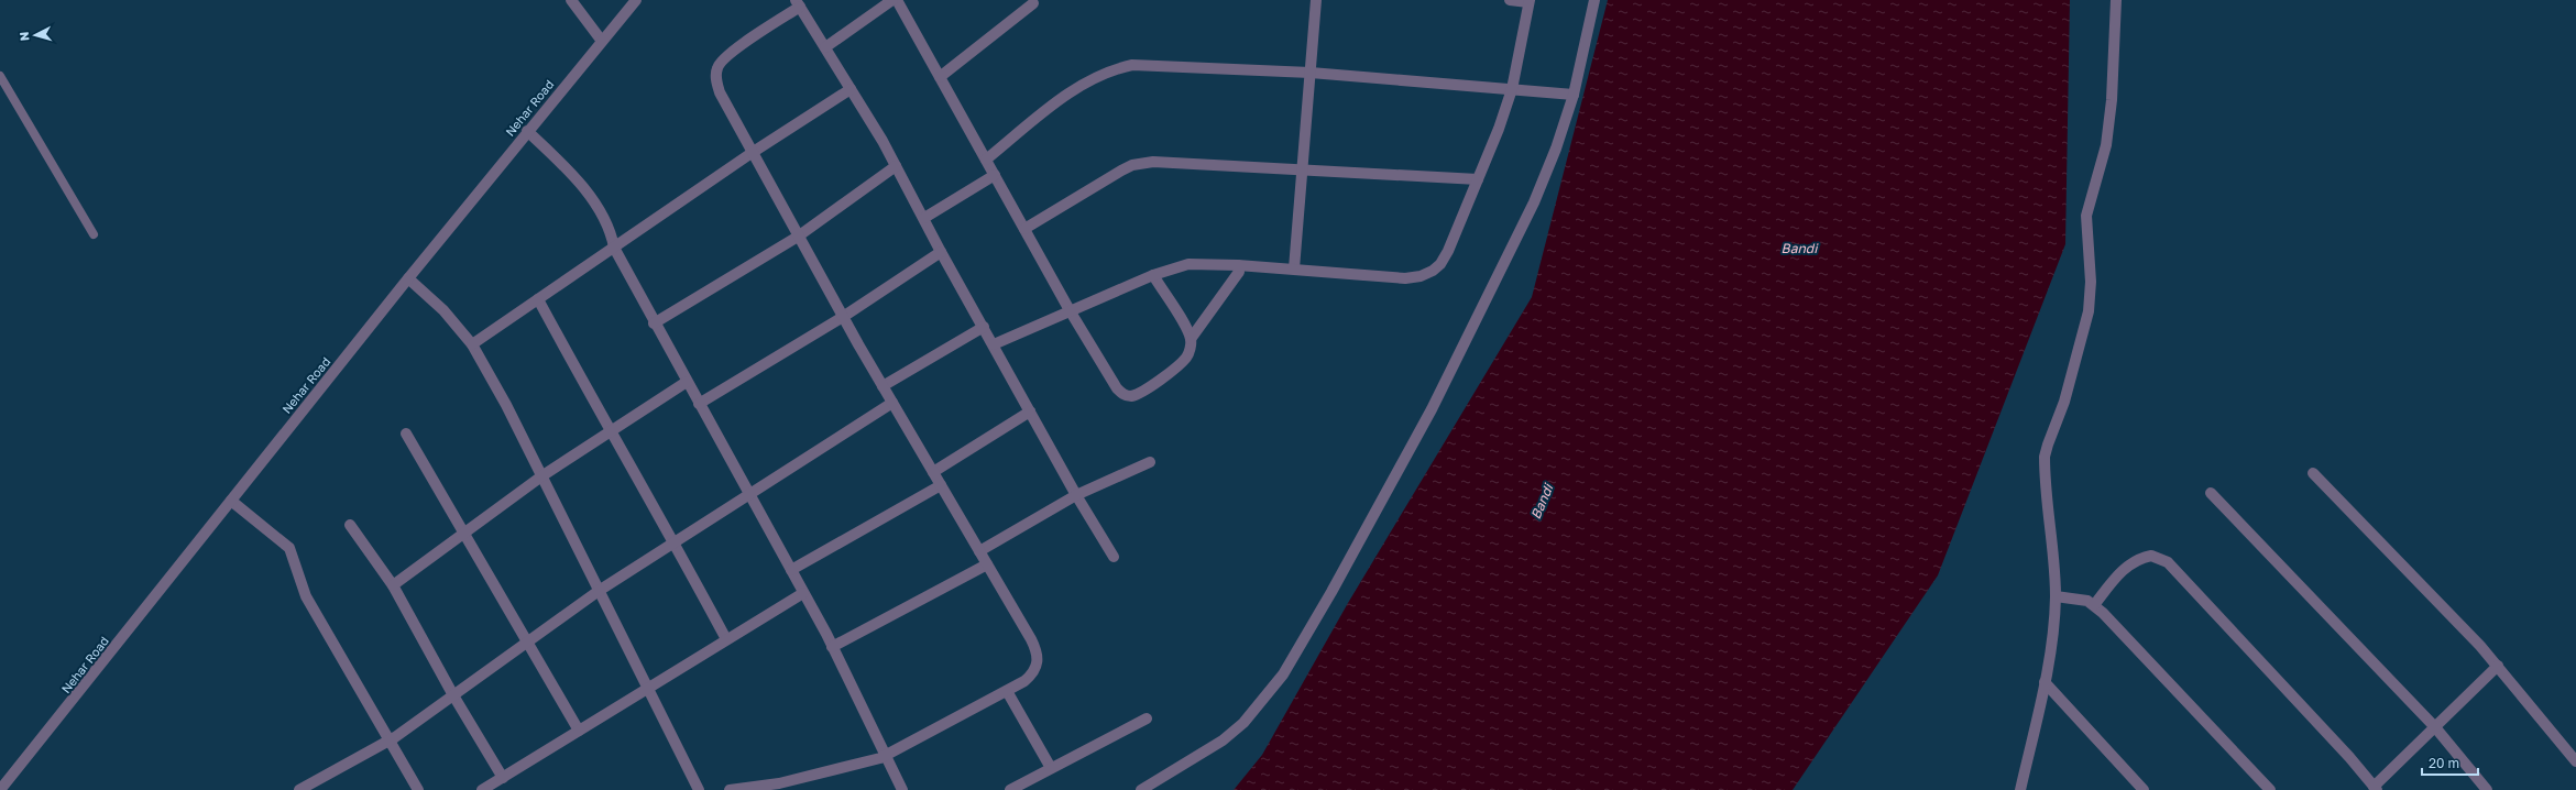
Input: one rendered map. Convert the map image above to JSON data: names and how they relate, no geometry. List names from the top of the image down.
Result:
{
  "streets": {
    "street": ["Nehar Road"]
  },
  "water": ["Bandi"],
  "scale_bar": "20 m",
  "north": "left"
}
